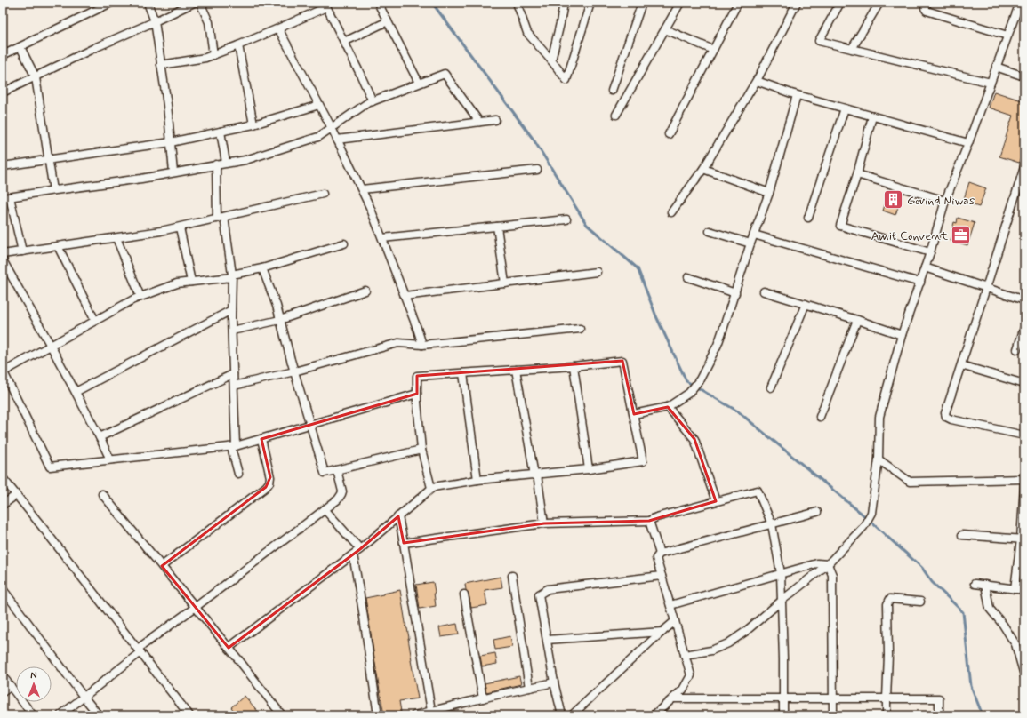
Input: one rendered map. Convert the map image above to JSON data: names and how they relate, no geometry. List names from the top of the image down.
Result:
{
  "places": {
    "building": ["Govind Niwas"],
    "office": ["Amit Convent"]
  },
  "north": "top"
}
